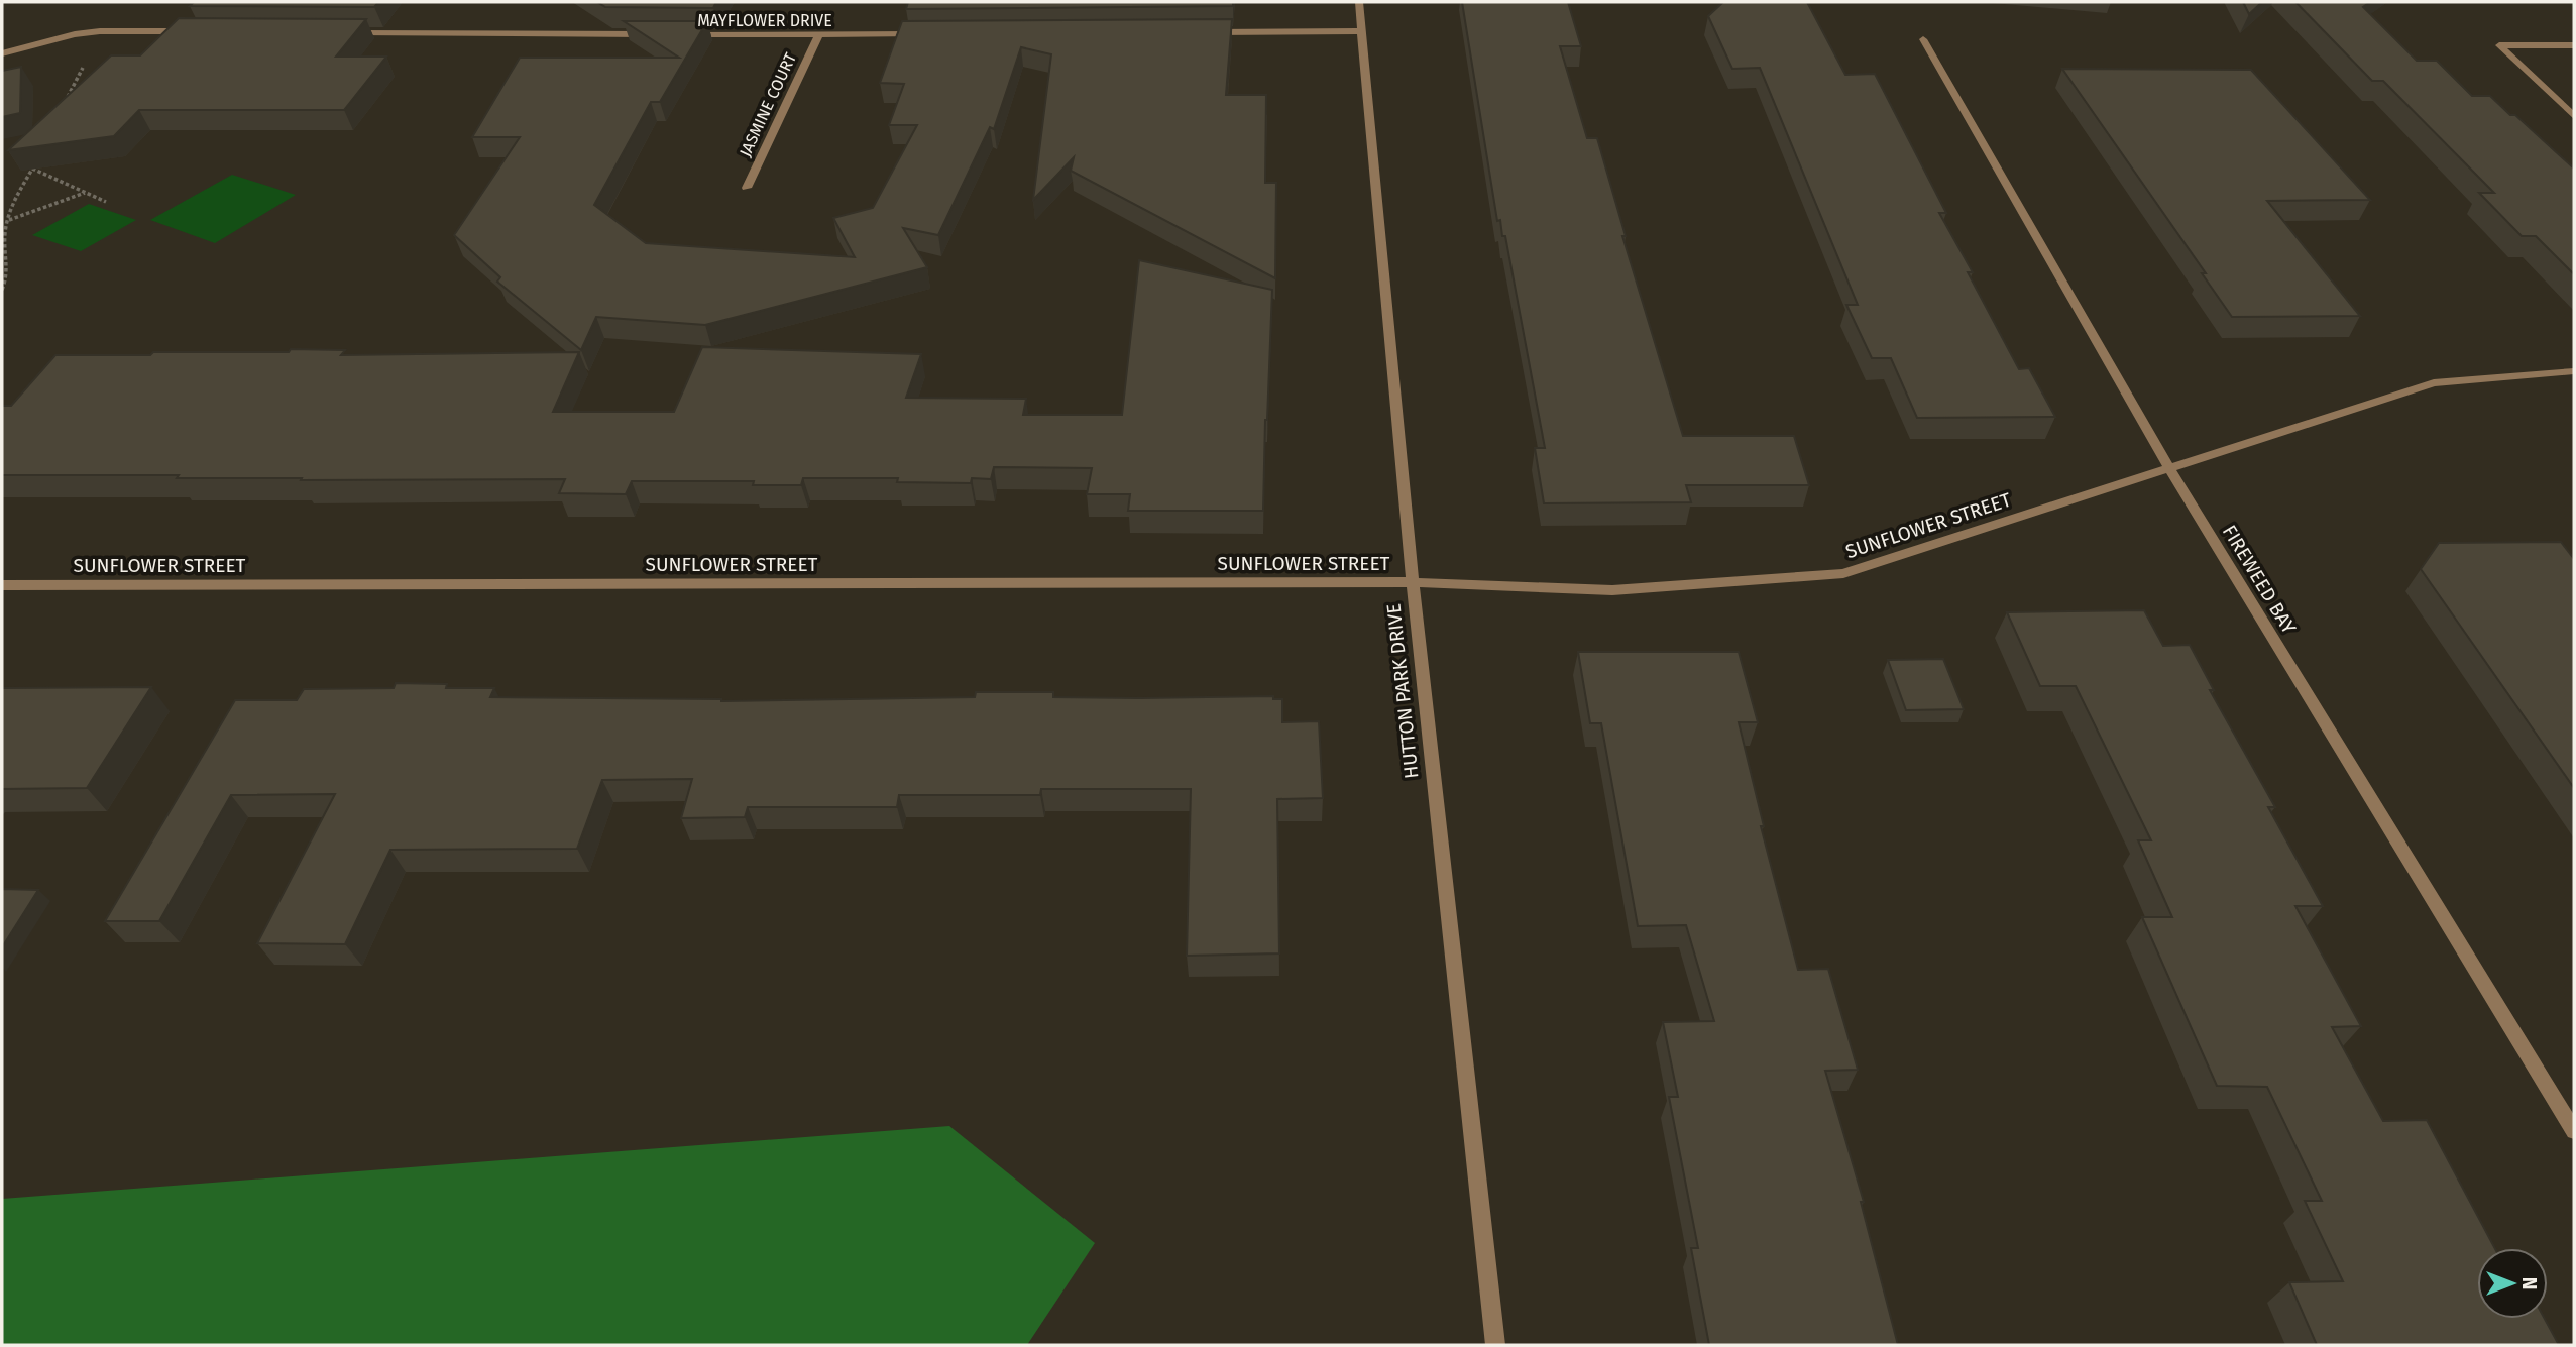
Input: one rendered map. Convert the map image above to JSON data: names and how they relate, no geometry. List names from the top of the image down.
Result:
{
  "streets": {
    "street": [
      "MAYFLOWER DRIVE",
      "JASMINE COURT",
      "SUNFLOWER STREET",
      "FIREWEED BAY",
      "HUTTON PARK DRIVE"
    ]
  },
  "crossings": [
    ["MAYFLOWER DRIVE", "JASMINE COURT"],
    ["SUNFLOWER STREET", "FIREWEED BAY"],
    ["SUNFLOWER STREET", "HUTTON PARK DRIVE"]
  ],
  "north": "right"
}
